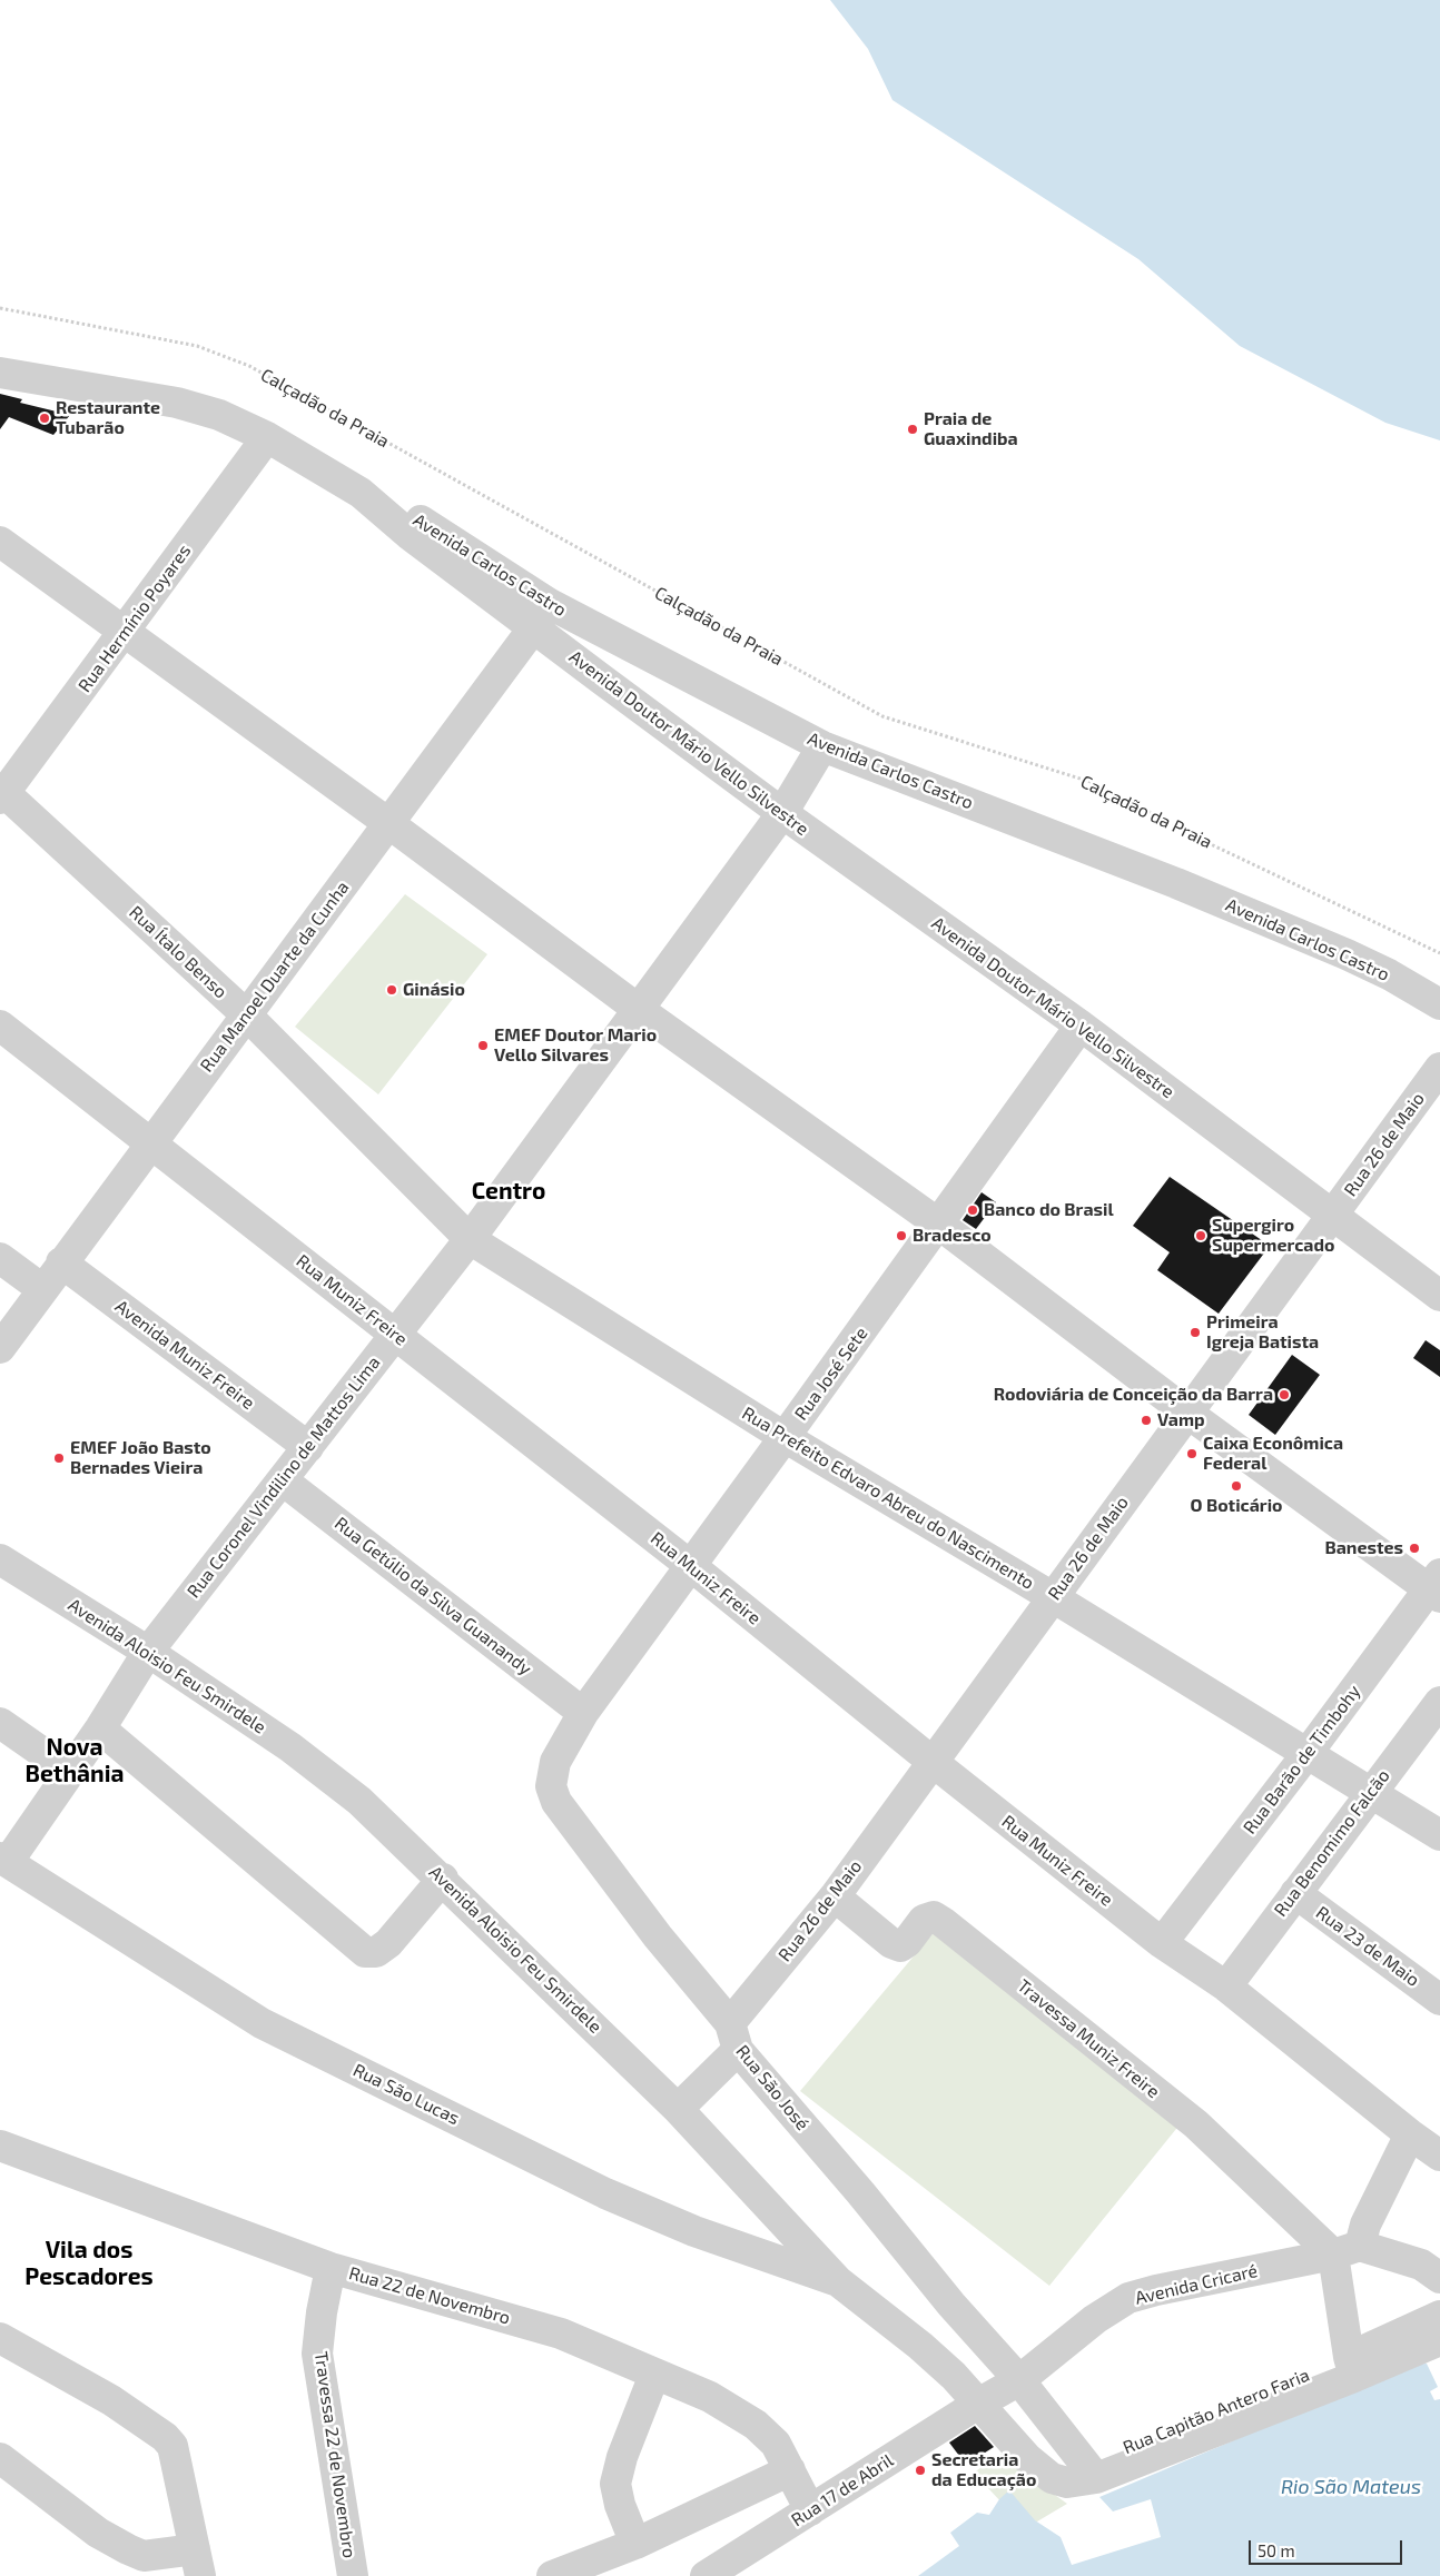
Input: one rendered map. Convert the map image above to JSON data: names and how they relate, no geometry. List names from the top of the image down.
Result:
{
  "streets": {
    "street": [
      "Avenida Carlos Castro",
      "Rua Hermínio Poyares",
      "Avenida Doutor Mário Vello Silvestre",
      "Rua Ítalo Benso",
      "Rua Manoel Duarte da Cunha",
      "Rua 26 de Maio",
      "Rua Muniz Freire",
      "Avenida Muniz Freire",
      "Rua José Sete",
      "Rua Coronel Vindilino de Mattos Lima",
      "Rua Prefeito Edvaro Abreu do Nascimento",
      "Rua Getúlio da Silva Guanandy",
      "Avenida Aloisio Feu Smirdele",
      "Rua Barão de Timbohy",
      "Rua Benomimo Falcão",
      "Rua 23 de Maio",
      "Travessa Muniz Freire",
      "Rua São José",
      "Rua São Lucas",
      "Avenida Cricaré",
      "Rua 22 de Novembro",
      "Rua Capitão Antero Faria",
      "Travessa 22 de Novembro",
      "Rua 17 de Abril"
    ],
    "path": ["Calçadão da Praia"]
  },
  "crossings": [
    ["Avenida Carlos Castro", "Avenida Doutor Mário Vello Silvestre"],
    ["Avenida Carlos Castro", "Rua Manoel Duarte da Cunha"],
    ["Avenida Carlos Castro", "Rua Coronel Vindilino de Mattos Lima"],
    ["Rua Hermínio Poyares", "Avenida Doutor Mário Vello Silvestre"],
    ["Rua Hermínio Poyares", "Rua Ítalo Benso"],
    ["Avenida Doutor Mário Vello Silvestre", "Rua Manoel Duarte da Cunha"],
    ["Avenida Doutor Mário Vello Silvestre", "Rua 26 de Maio"],
    ["Avenida Doutor Mário Vello Silvestre", "Rua José Sete"],
    ["Avenida Doutor Mário Vello Silvestre", "Rua Coronel Vindilino de Mattos Lima"],
    ["Rua Ítalo Benso", "Rua Manoel Duarte da Cunha"],
    ["Rua Ítalo Benso", "Rua Coronel Vindilino de Mattos Lima"],
    ["Rua Ítalo Benso", "Rua Prefeito Edvaro Abreu do Nascimento"],
    ["Rua Manoel Duarte da Cunha", "Rua Muniz Freire"],
    ["Rua Manoel Duarte da Cunha", "Avenida Muniz Freire"],
    ["Rua 26 de Maio", "Rua Muniz Freire"],
    ["Rua 26 de Maio", "Rua Prefeito Edvaro Abreu do Nascimento"],
    ["Rua 26 de Maio", "Avenida Aloisio Feu Smirdele"],
    ["Rua 26 de Maio", "Travessa Muniz Freire"],
    ["Rua 26 de Maio", "Rua São José"],
    ["Rua Muniz Freire", "Rua José Sete"],
    ["Rua Muniz Freire", "Rua Coronel Vindilino de Mattos Lima"],
    ["Rua Muniz Freire", "Rua Barão de Timbohy"],
    ["Rua Muniz Freire", "Rua Benomimo Falcão"],
    ["Avenida Muniz Freire", "Rua Coronel Vindilino de Mattos Lima"],
    ["Rua José Sete", "Rua Prefeito Edvaro Abreu do Nascimento"],
    ["Rua José Sete", "Rua Getúlio da Silva Guanandy"],
    ["Rua José Sete", "Rua São José"],
    ["Rua Coronel Vindilino de Mattos Lima", "Rua Prefeito Edvaro Abreu do Nascimento"],
    ["Rua Coronel Vindilino de Mattos Lima", "Rua Getúlio da Silva Guanandy"],
    ["Rua Coronel Vindilino de Mattos Lima", "Avenida Aloisio Feu Smirdele"],
    ["Rua Coronel Vindilino de Mattos Lima", "Rua São Lucas"],
    ["Rua Prefeito Edvaro Abreu do Nascimento", "Rua Barão de Timbohy"],
    ["Rua Prefeito Edvaro Abreu do Nascimento", "Rua Benomimo Falcão"],
    ["Avenida Aloisio Feu Smirdele", "Rua São Lucas"],
    ["Avenida Aloisio Feu Smirdele", "Avenida Cricaré"],
    ["Avenida Aloisio Feu Smirdele", "Rua 17 de Abril"],
    ["Rua Benomimo Falcão", "Rua 23 de Maio"],
    ["Travessa Muniz Freire", "Avenida Cricaré"],
    ["Rua São José", "Avenida Cricaré"],
    ["Avenida Cricaré", "Rua 17 de Abril"],
    ["Rua 22 de Novembro", "Travessa 22 de Novembro"],
    ["Rua 22 de Novembro", "Rua 17 de Abril"]
  ],
  "districts": ["Centro", "Nova Bethânia", "Vila dos Pescadores"],
  "water": ["Rio São Mateus"],
  "places": [
    "Restaurante Tubarão",
    "Praia de Guaxindiba",
    "Ginásio",
    "EMEF Doutor Mario Vello Silvares",
    "Banco do Brasil",
    "Bradesco",
    "Supergiro Supermercado",
    "Primeira Igreja Batista",
    "Rodoviária de Conceição da Barra",
    "Vamp",
    "Caixa Econômica Federal",
    "EMEF João Basto Bernades Vieira",
    "O Boticário",
    "Banestes",
    "Secretaria da Educação"
  ],
  "scale_bar": "50 m"
}
